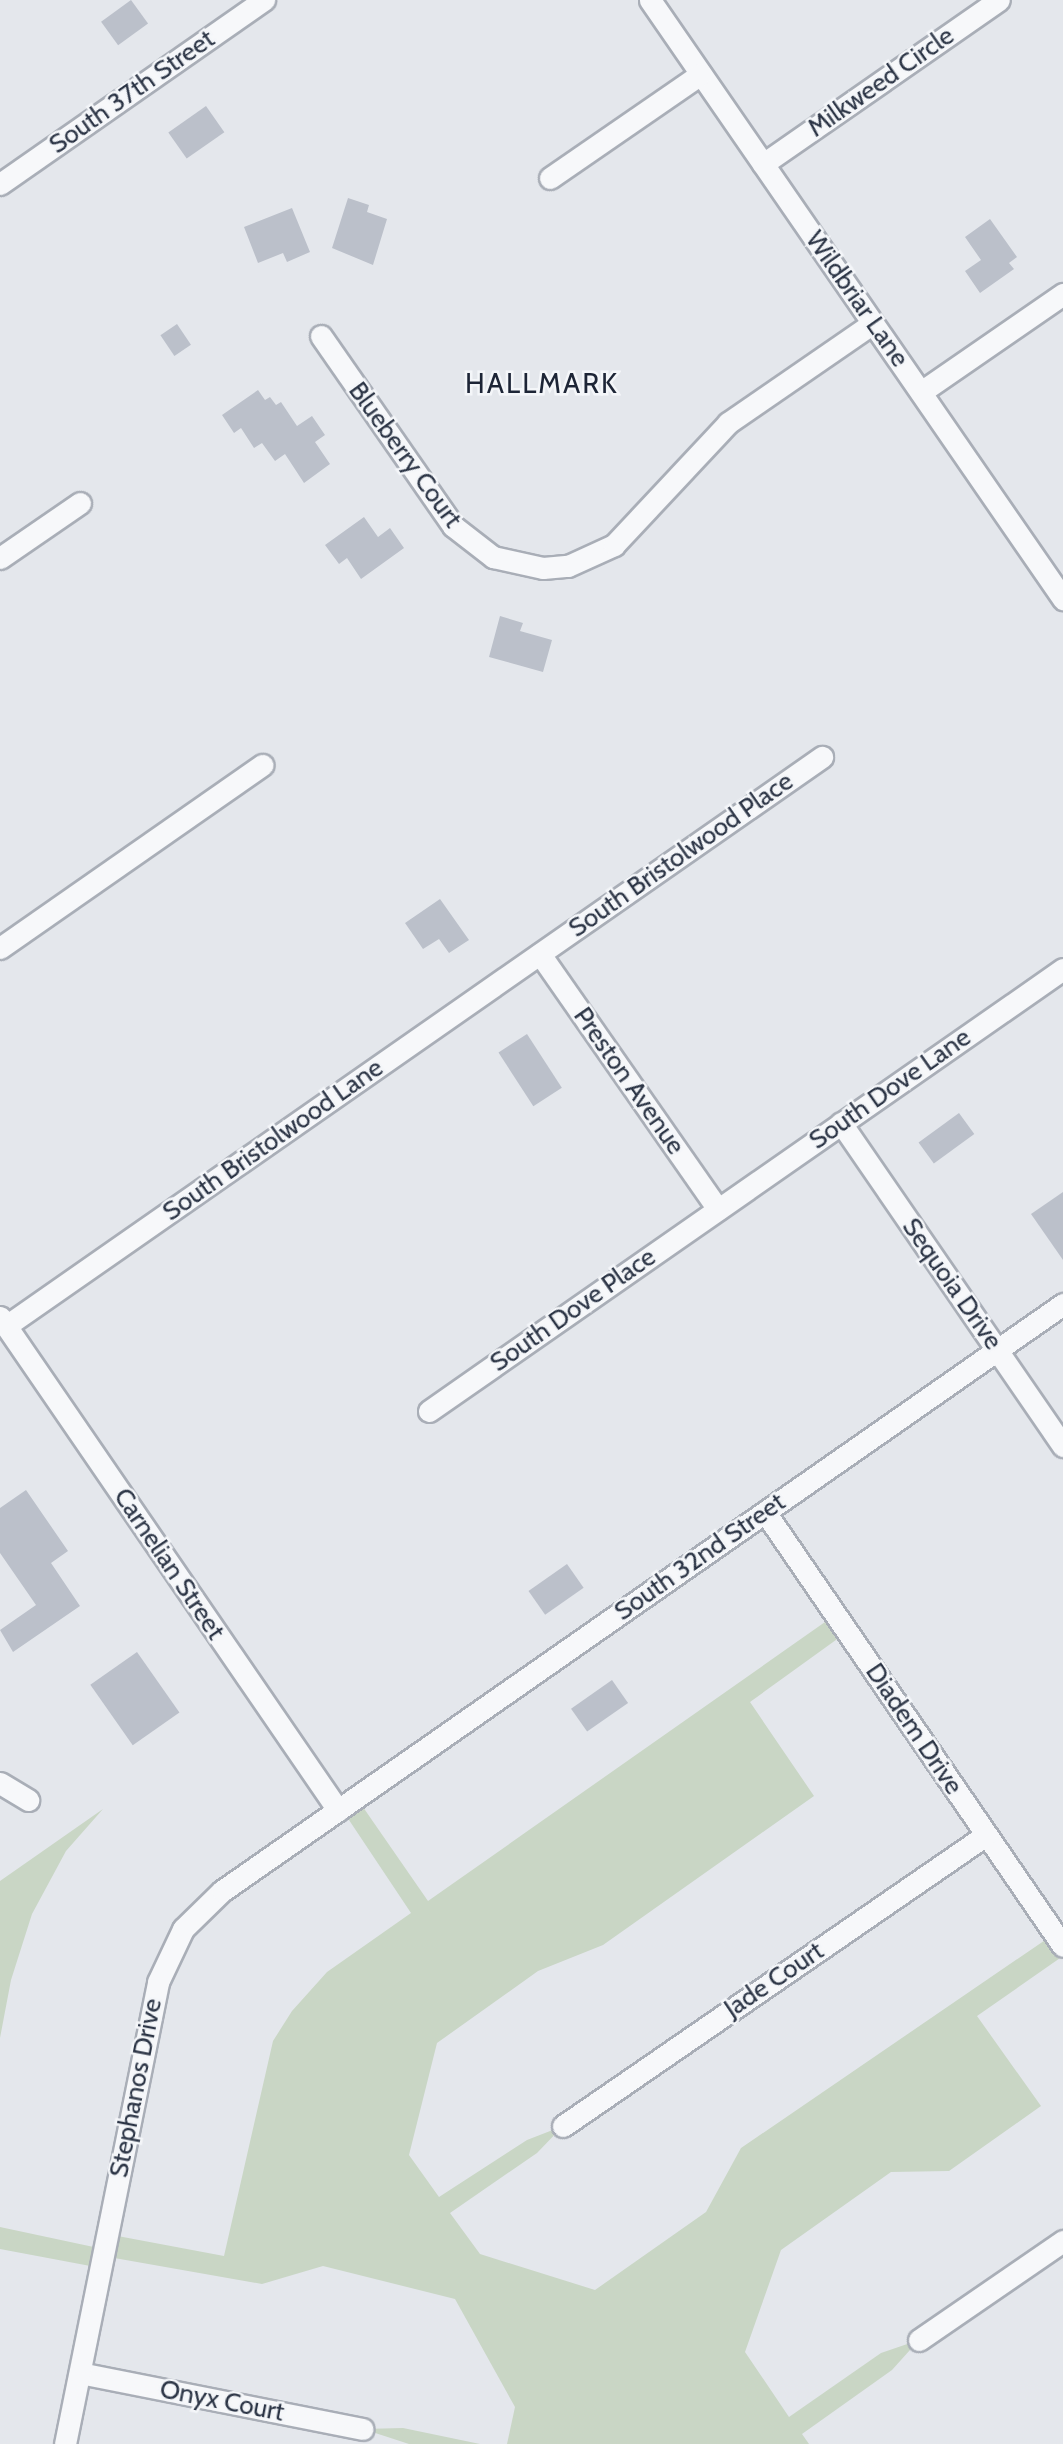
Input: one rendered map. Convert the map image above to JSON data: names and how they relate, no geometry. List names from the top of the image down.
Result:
{
  "streets": {
    "street": [
      "Milkweed Circle",
      "South 37th Street",
      "Wildbriar Lane",
      "Blueberry Court",
      "South Bristolwood Place",
      "Preston Avenue",
      "South Dove Lane",
      "South Bristolwood Lane",
      "Sequoia Drive",
      "South Dove Place",
      "South 32nd Street",
      "Carnelian Street",
      "Diadem Drive",
      "Jade Court",
      "Stephanos Drive",
      "Onyx Court"
    ]
  },
  "crossings": [
    ["Milkweed Circle", "Wildbriar Lane"],
    ["Wildbriar Lane", "Blueberry Court"],
    ["South Bristolwood Place", "Preston Avenue"],
    ["South Bristolwood Place", "South Bristolwood Lane"],
    ["Preston Avenue", "South Dove Lane"],
    ["Preston Avenue", "South Bristolwood Lane"],
    ["Preston Avenue", "South Dove Place"],
    ["South Dove Lane", "Sequoia Drive"],
    ["South Dove Lane", "South Dove Place"],
    ["South Bristolwood Lane", "Carnelian Street"],
    ["Sequoia Drive", "South 32nd Street"],
    ["South 32nd Street", "Carnelian Street"],
    ["South 32nd Street", "Diadem Drive"],
    ["South 32nd Street", "Stephanos Drive"],
    ["Carnelian Street", "Stephanos Drive"],
    ["Diadem Drive", "Jade Court"],
    ["Stephanos Drive", "Onyx Court"]
  ],
  "districts": ["HALLMARK"]
}
